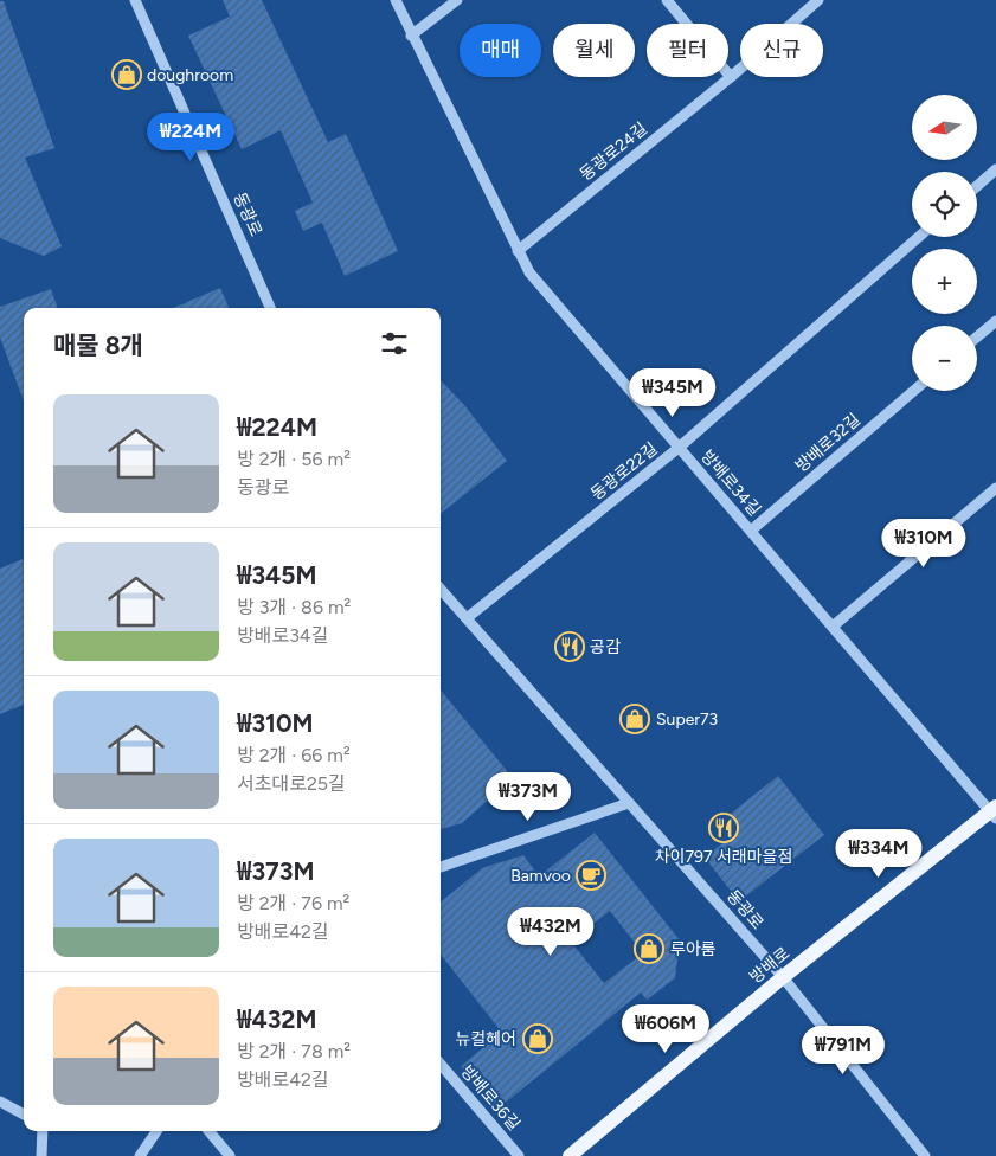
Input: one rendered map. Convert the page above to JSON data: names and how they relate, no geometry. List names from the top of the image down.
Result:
{
  "streets": {
    "main road": ["방배로"],
    "street": [
      "동광로24길",
      "동광로",
      "방배로32길",
      "동광로22길",
      "방배로34길",
      "방배로36길"
    ]
  },
  "crossings": [
    ["동광로24길", "방배로34길"],
    ["동광로", "동광로22길"],
    ["동광로", "방배로"],
    ["방배로32길", "방배로34길"],
    ["동광로22길", "방배로34길"],
    ["방배로34길", "방배로"]
  ],
  "places": {
    "shop": [
      "doughroom",
      "Super73",
      "루아룸",
      "뉴컬헤어"
    ],
    "restaurant": ["공감", "차이797 서래마을점"],
    "cafe": ["Bamvoo"]
  },
  "north": "left",
  "page": {
    "chip": [
      "매매",
      "월세",
      "필터",
      "신규"
    ],
    "map_buttons": ["+", "−"],
    "price": [
      "₩224M",
      "₩345M",
      "₩310M",
      "₩373M",
      "₩334M",
      "₩432M",
      "₩606M",
      "₩791M"
    ],
    "heading": "매물 8개",
    "list": [
      {
        "name": "₩224M",
        "note": "방 2개 · 56 m² · 동광로"
      },
      {
        "name": "₩345M",
        "note": "방 3개 · 86 m² · 방배로34길"
      },
      {
        "name": "₩310M",
        "note": "방 2개 · 66 m² · 서초대로25길"
      },
      {
        "name": "₩373M",
        "note": "방 2개 · 76 m² · 방배로42길"
      },
      {
        "name": "₩432M",
        "note": "방 2개 · 78 m² · 방배로42길"
      }
    ]
  }
}
